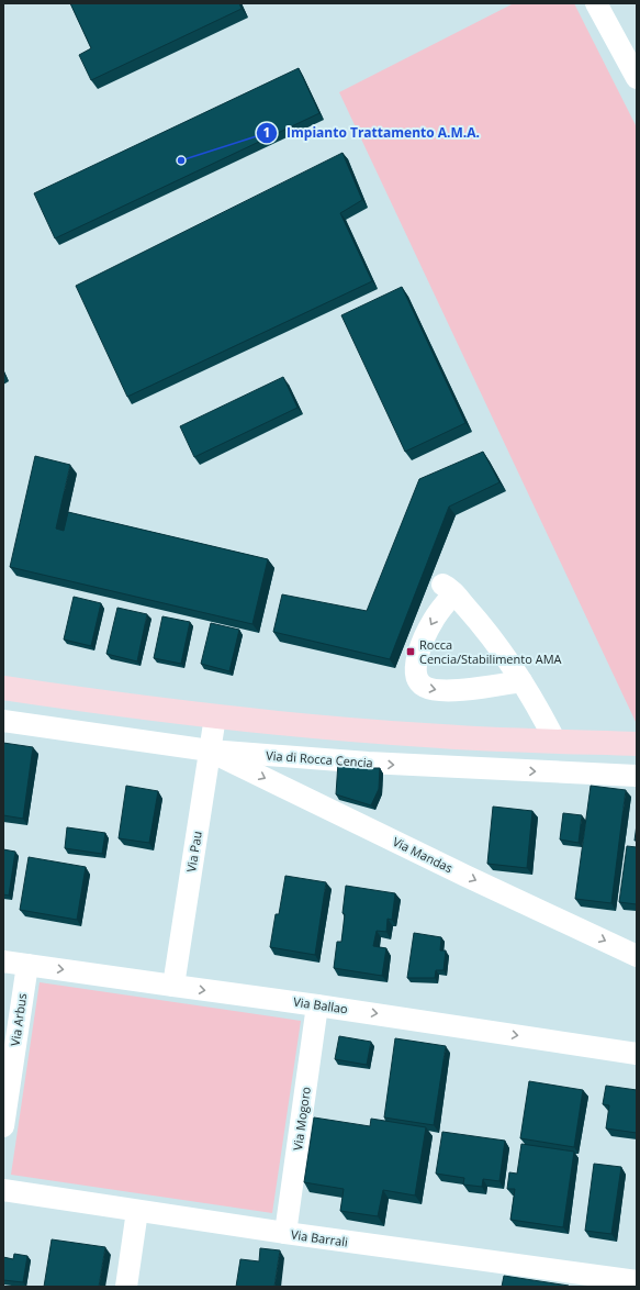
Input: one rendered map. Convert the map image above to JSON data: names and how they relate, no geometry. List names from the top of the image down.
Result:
{
  "streets": {
    "street": [
      "Via di Rocca Cencia",
      "Via Pau",
      "Via Mandas",
      "Via Ballao",
      "Via Arbus",
      "Via Mogoro",
      "Via Barrali"
    ]
  },
  "crossings": [
    ["Via di Rocca Cencia", "Via Pau"],
    ["Via di Rocca Cencia", "Via Mandas"],
    ["Via Pau", "Via Mandas"],
    ["Via Pau", "Via Ballao"],
    ["Via Ballao", "Via Arbus"],
    ["Via Ballao", "Via Mogoro"],
    ["Via Mogoro", "Via Barrali"]
  ],
  "one_way": ["Via di Rocca Cencia", "Via Mandas", "Via Ballao"],
  "places": {
    "other": ["Impianto Trattamento A.M.A."],
    "transit": ["Rocca Cencia/Stabilimento AMA"]
  }
}
